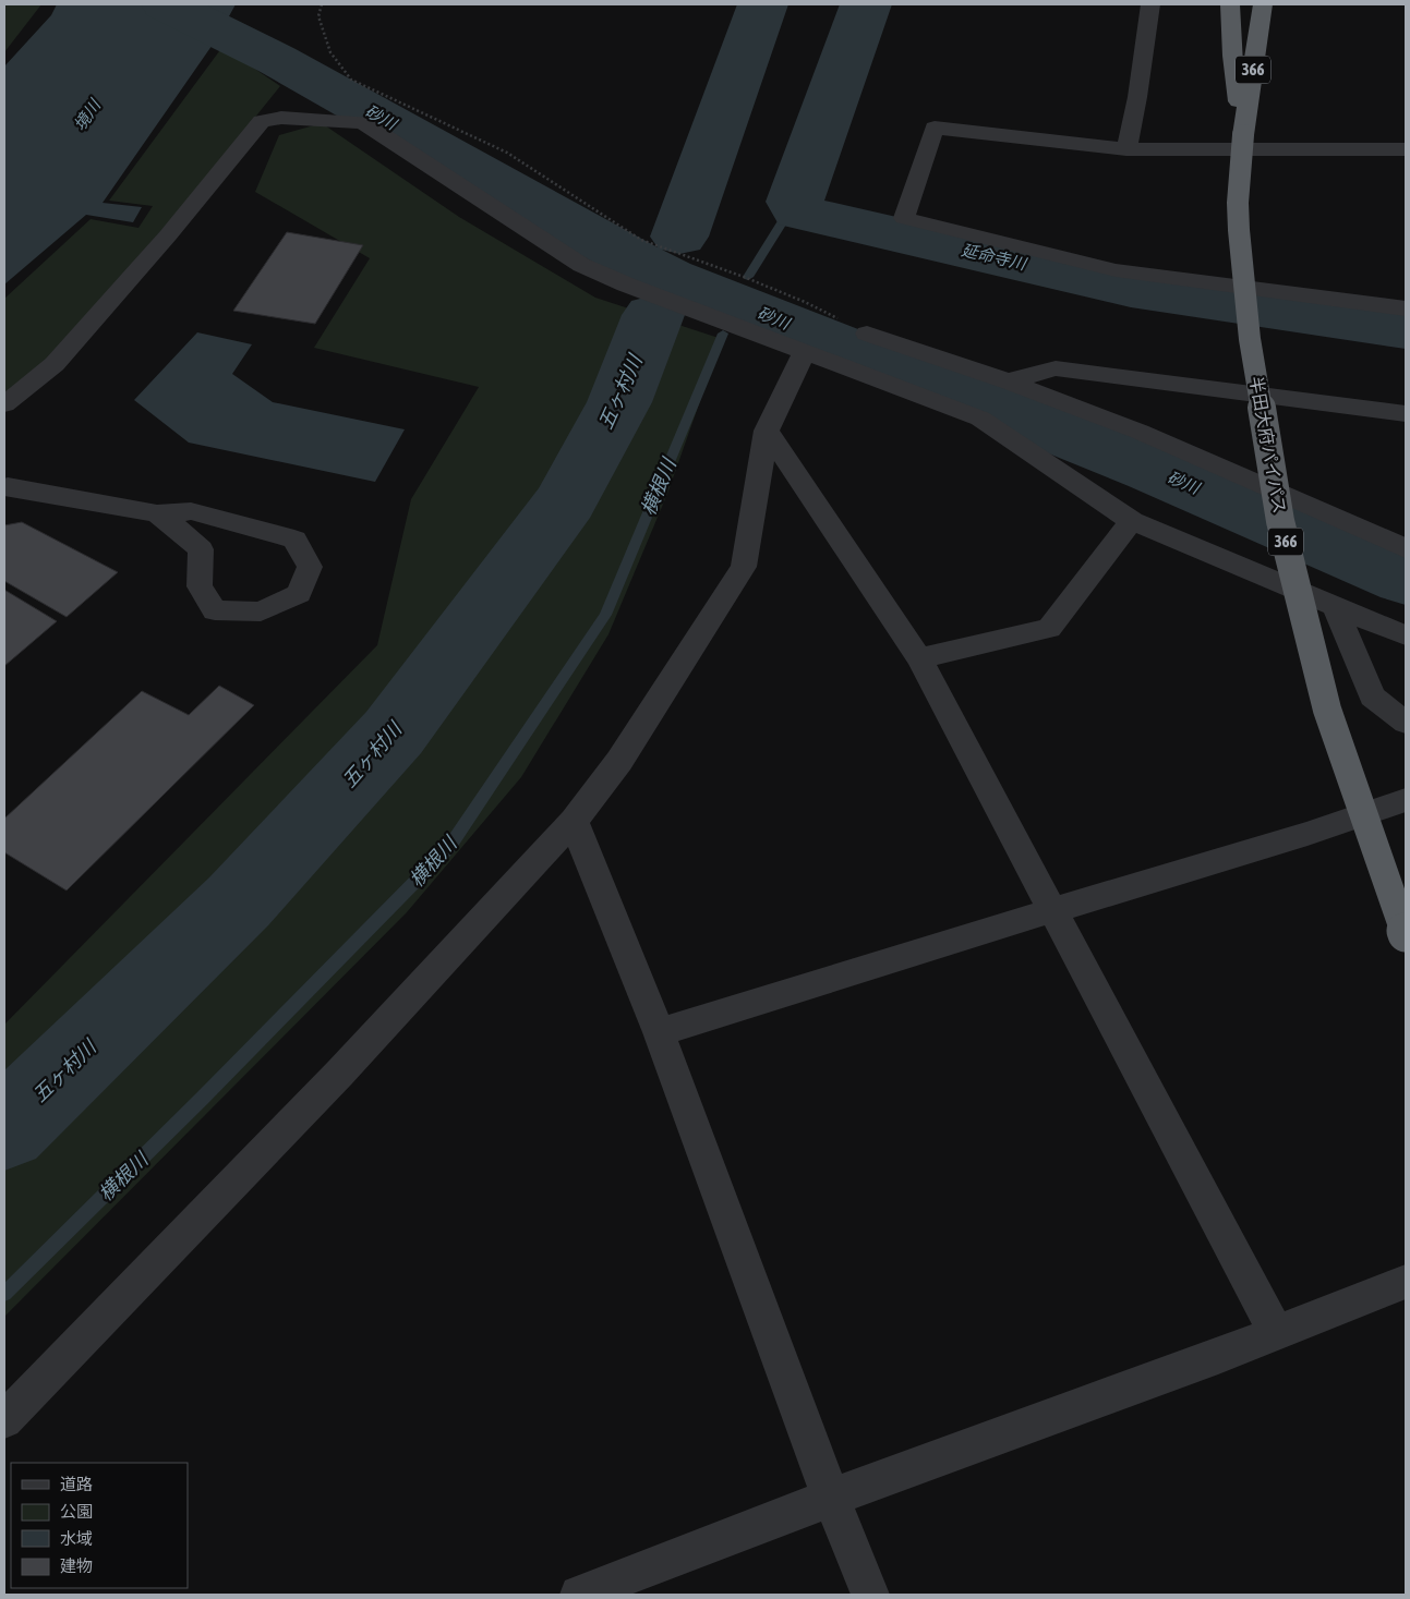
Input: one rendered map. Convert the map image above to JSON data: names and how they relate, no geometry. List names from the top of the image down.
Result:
{
  "streets": {
    "highway": ["366", "半田大府パイパス"]
  },
  "crossings": [
    ["366", "半田大府パイパス"]
  ],
  "water": [
    "境川",
    "砂川",
    "延命寺川",
    "五ヶ村川",
    "横根川"
  ],
  "legend": [
    "道路",
    "公園",
    "水域",
    "建物"
  ]
}
